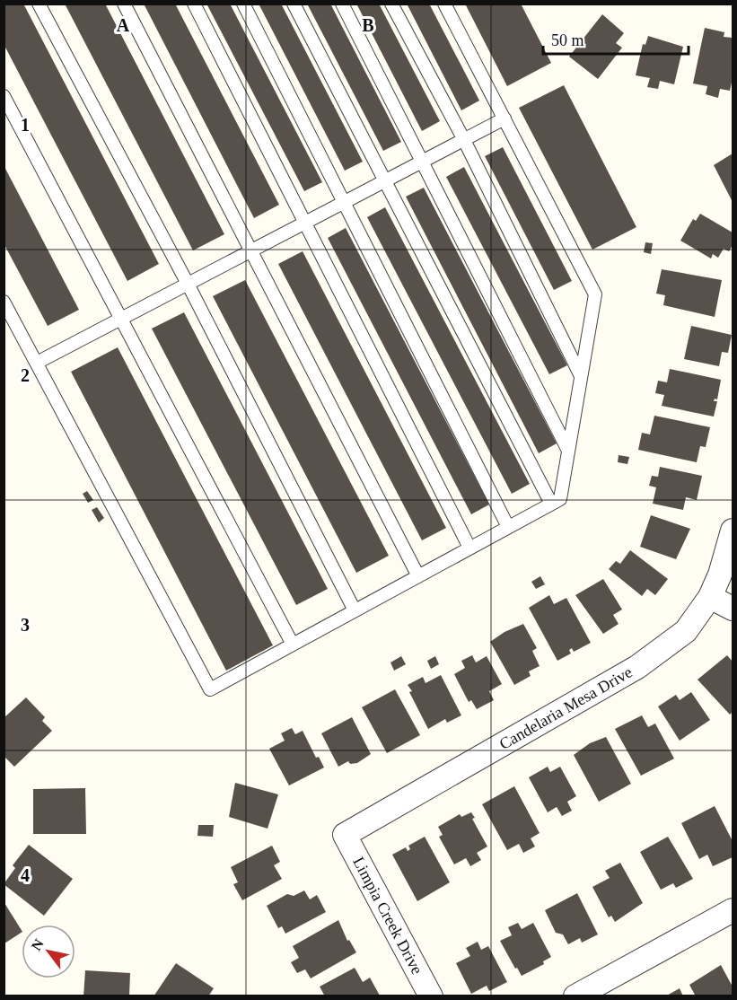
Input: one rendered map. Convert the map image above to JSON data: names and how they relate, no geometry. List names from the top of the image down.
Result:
{
  "streets": {
    "street": ["Candelaria Mesa Drive", "Limpia Creek Drive"]
  },
  "crossings": [
    ["Candelaria Mesa Drive", "Limpia Creek Drive"]
  ],
  "scale_bar": "50 m",
  "north": "top left",
  "grid": {
    "columns": ["A", "B"],
    "rows": [
      "1",
      "2",
      "3",
      "4"
    ]
  }
}
